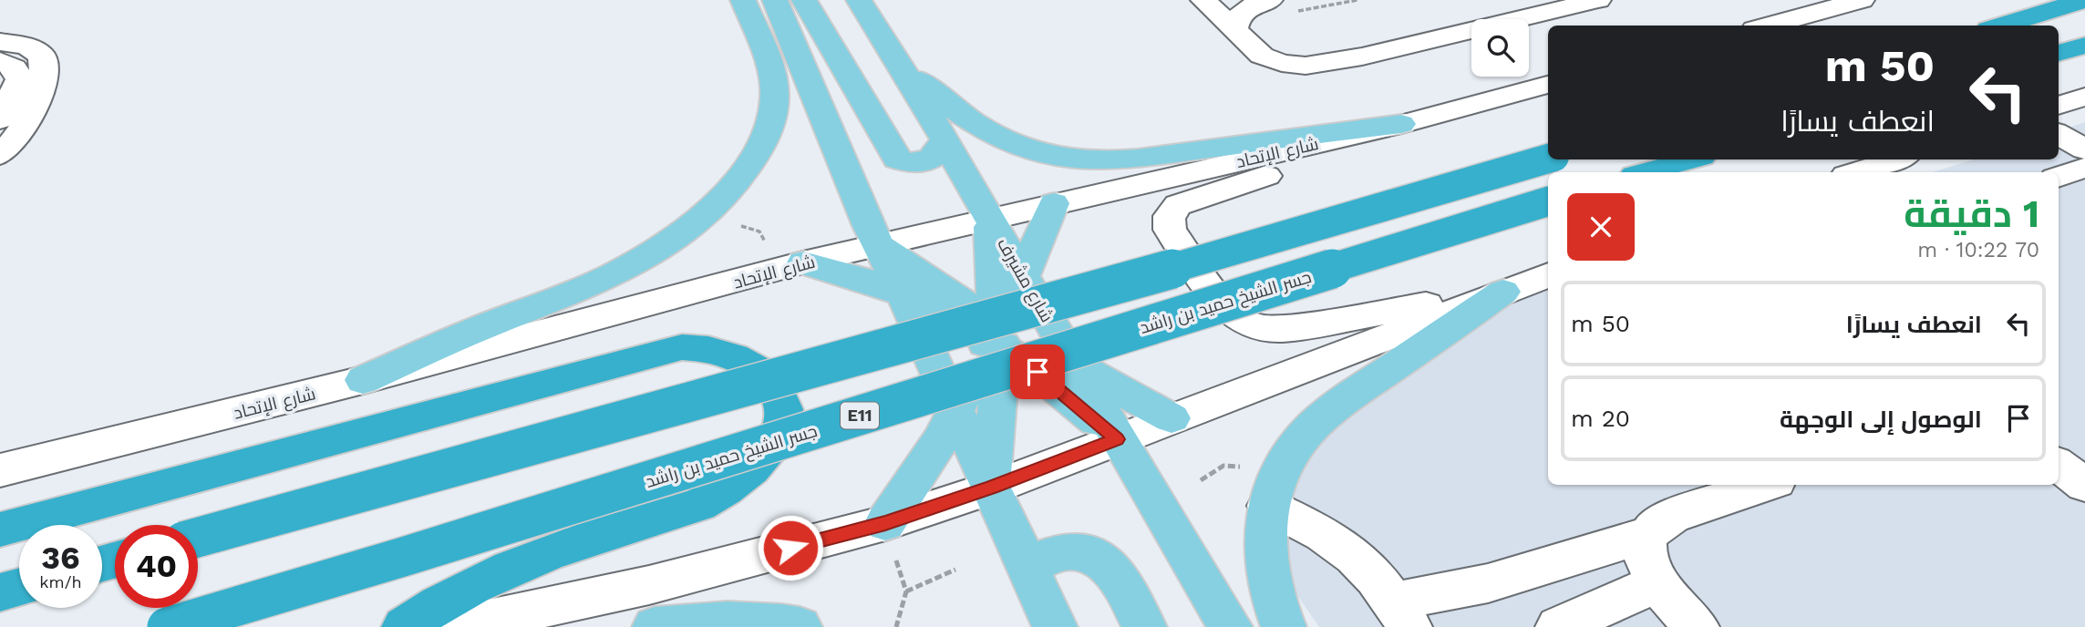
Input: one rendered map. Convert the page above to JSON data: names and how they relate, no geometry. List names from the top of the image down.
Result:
{
  "streets": {
    "highway": ["جسر الشيخ حميد بن راشد", "E11"],
    "main road": ["شارع مشيرف"],
    "street": ["شارع الإتحاد"]
  },
  "crossings": [
    ["شارع الإتحاد", "شارع مشيرف"]
  ],
  "page": {
    "turn": ["50 m", "انعطف يسارًا"],
    "heading": ["1 دقيقة", "70 m · 10:22"],
    "list": [
      {
        "name": "انعطف يسارًا",
        "value": "50 m"
      },
      {
        "name": "الوصول إلى الوجهة",
        "value": "20 m"
      }
    ],
    "speed": "36 km/h",
    "limit": "40"
  }
}
